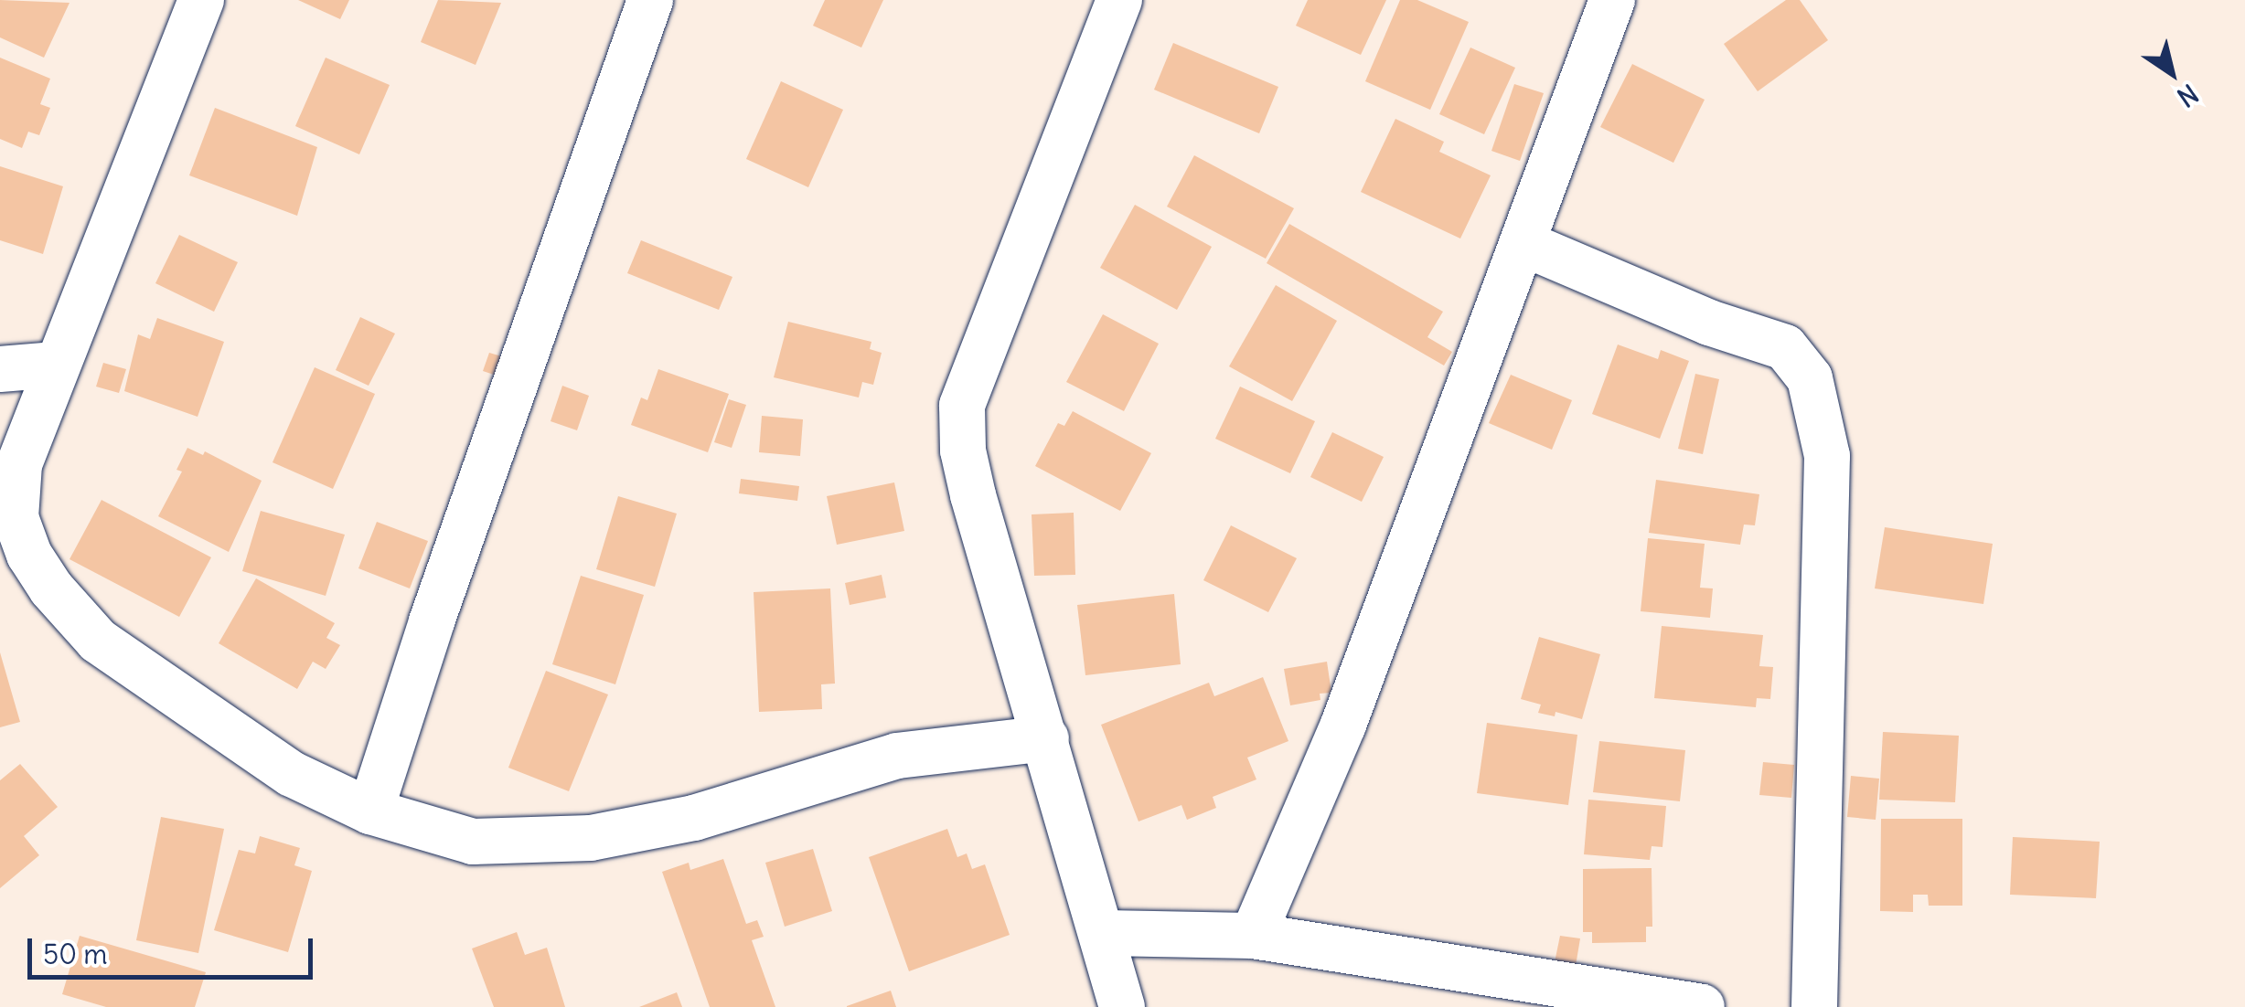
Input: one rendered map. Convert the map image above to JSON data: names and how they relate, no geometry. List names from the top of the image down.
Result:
{
  "scale_bar": "50 m",
  "north": "bottom right"
}
